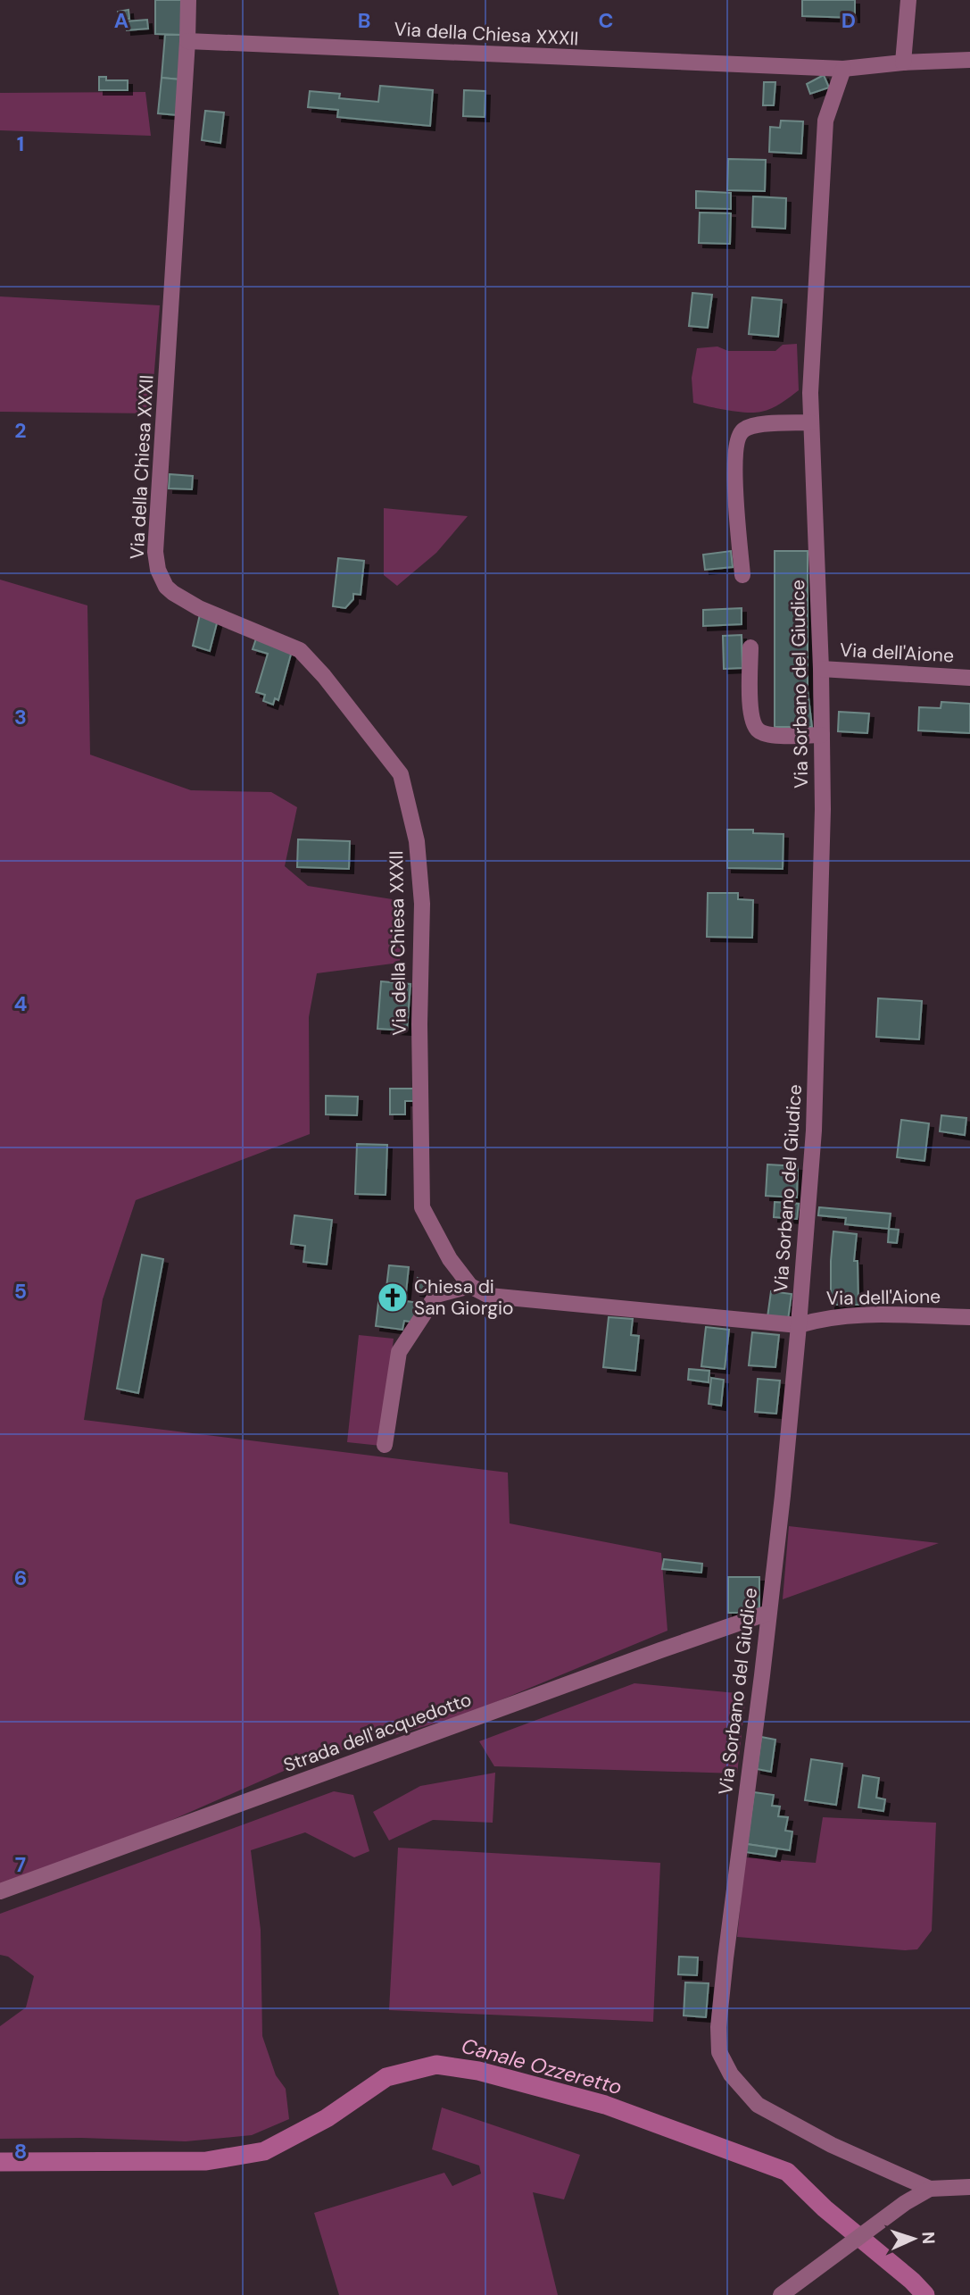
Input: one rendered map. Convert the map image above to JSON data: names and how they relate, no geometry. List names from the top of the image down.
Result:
{
  "streets": {
    "street": [
      "Via della Chiesa XXXII",
      "Via dell'Aione",
      "Via Sorbano del Giudice",
      "Strada dell'acquedotto"
    ]
  },
  "crossings": [
    ["Via della Chiesa XXXII", "Via Sorbano del Giudice"],
    ["Via dell'Aione", "Via Sorbano del Giudice"],
    ["Via Sorbano del Giudice", "Strada dell'acquedotto"]
  ],
  "water": ["Canale Ozzeretto"],
  "places": {
    "church": ["Chiesa di San Giorgio"]
  },
  "north": "right",
  "grid": {
    "columns": [
      "A",
      "B",
      "C",
      "D"
    ],
    "rows": [
      "1",
      "2",
      "3",
      "4",
      "5",
      "6",
      "7",
      "8"
    ]
  }
}
